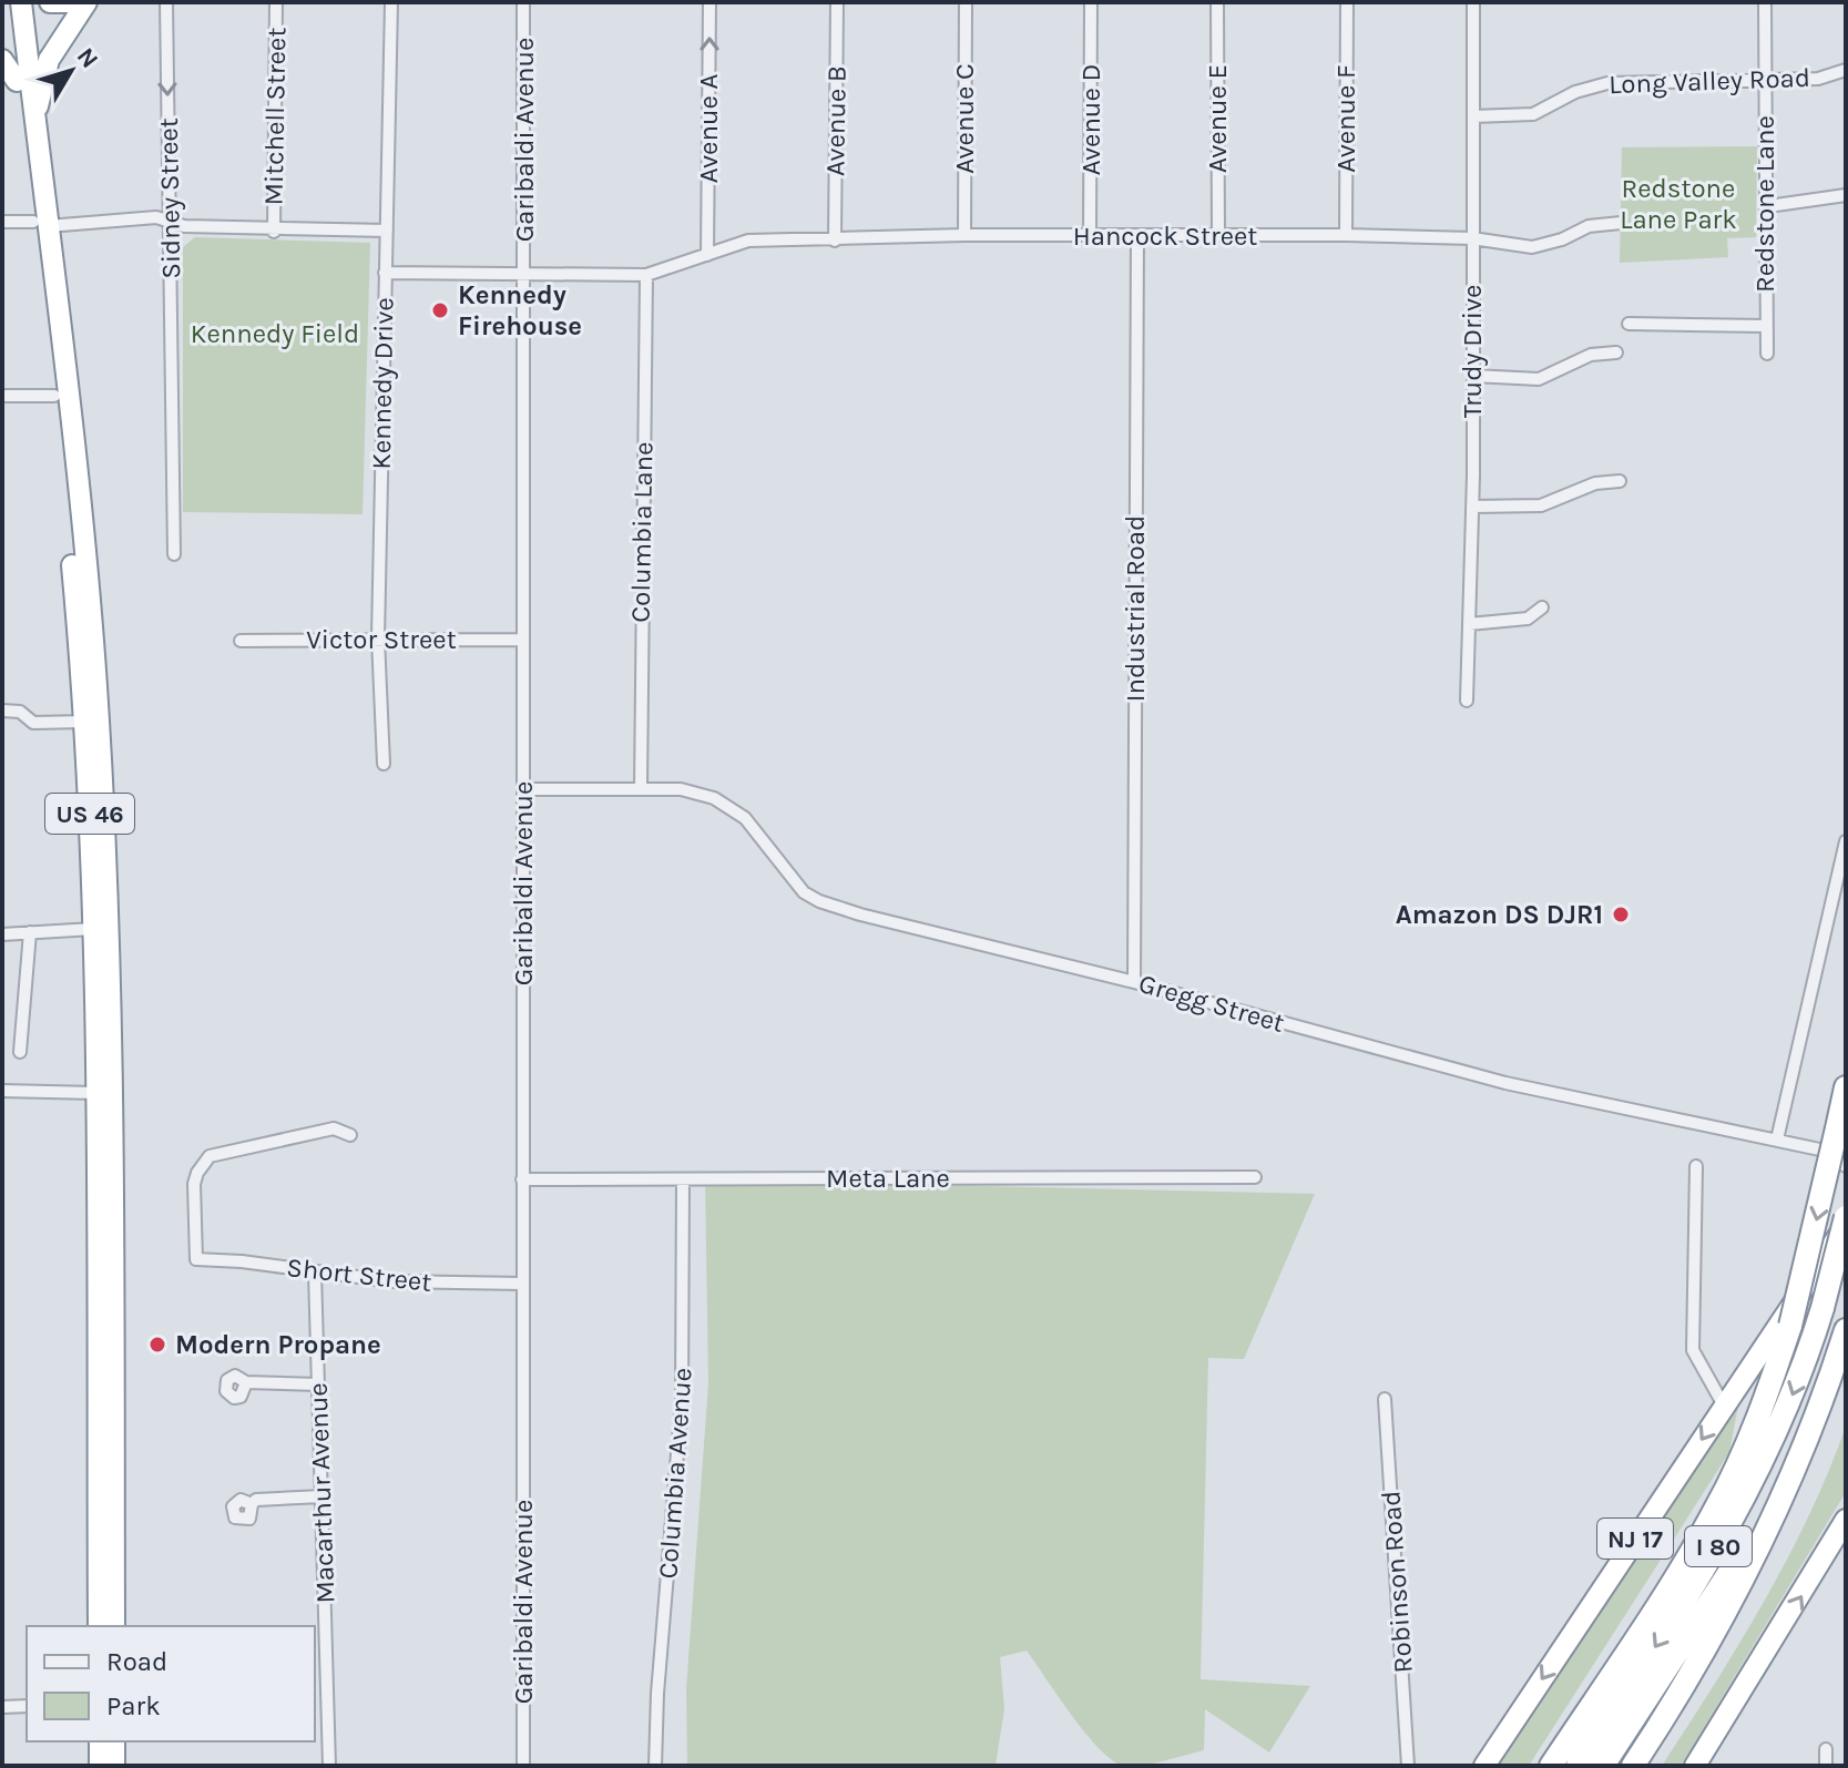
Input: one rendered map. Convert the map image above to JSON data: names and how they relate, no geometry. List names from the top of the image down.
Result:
{
  "streets": {
    "highway": ["US 46", "NJ 17", "I 80"],
    "street": [
      "Long Valley Road",
      "Mitchell Street",
      "Avenue C",
      "Avenue E",
      "Avenue F",
      "Avenue D",
      "Avenue B",
      "Avenue A",
      "Garibaldi Avenue",
      "Sidney Street",
      "Redstone Lane",
      "Hancock Street",
      "Trudy Drive",
      "Kennedy Drive",
      "Columbia Lane",
      "Industrial Road",
      "Victor Street",
      "Gregg Street",
      "Meta Lane",
      "Short Street",
      "Columbia Avenue",
      "Macarthur Avenue",
      "Robinson Road"
    ]
  },
  "crossings": [
    ["Long Valley Road", "Redstone Lane"],
    ["Long Valley Road", "Trudy Drive"],
    ["Avenue C", "Hancock Street"],
    ["Avenue E", "Hancock Street"],
    ["Avenue F", "Hancock Street"],
    ["Avenue D", "Hancock Street"],
    ["Avenue B", "Hancock Street"],
    ["Avenue A", "Hancock Street"],
    ["Garibaldi Avenue", "Hancock Street"],
    ["Garibaldi Avenue", "Victor Street"],
    ["Garibaldi Avenue", "Gregg Street"],
    ["Garibaldi Avenue", "Meta Lane"],
    ["Garibaldi Avenue", "Short Street"],
    ["Hancock Street", "Trudy Drive"],
    ["Hancock Street", "Kennedy Drive"],
    ["Hancock Street", "Columbia Lane"],
    ["Hancock Street", "Industrial Road"],
    ["Kennedy Drive", "Victor Street"],
    ["Columbia Lane", "Gregg Street"],
    ["Industrial Road", "Gregg Street"],
    ["Meta Lane", "Columbia Avenue"],
    ["Short Street", "Macarthur Avenue"]
  ],
  "one_way": ["Avenue A", "Sidney Street"],
  "parks": ["Redstone Lane Park", "Kennedy Field"],
  "places": ["Kennedy Firehouse", "Amazon DS DJR1", "Modern Propane"],
  "legend": ["Road", "Park"],
  "north": "top right"
}
